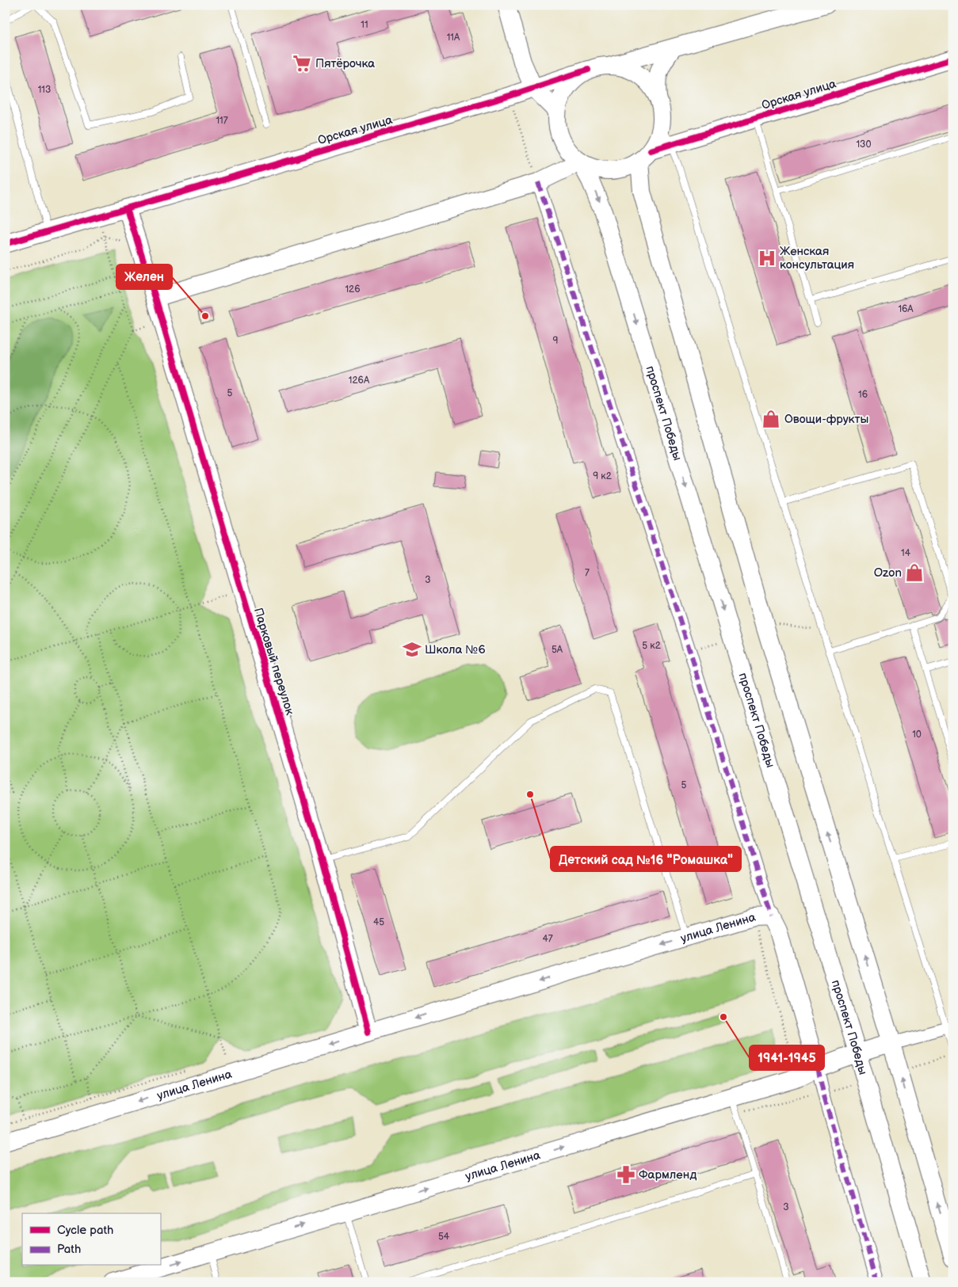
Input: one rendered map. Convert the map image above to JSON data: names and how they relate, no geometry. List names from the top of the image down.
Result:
{
  "streets": {
    "main road": [
      "Орская улица",
      "проспект Победы",
      "Парковый переулок",
      "улица Ленина"
    ]
  },
  "crossings": [
    ["Орская улица", "проспект Победы"],
    ["проспект Победы", "улица Ленина"],
    ["Парковый переулок", "улица Ленина"]
  ],
  "places": {
    "supermarket": ["Пятёрочка"],
    "hospital": ["Женская консультация"],
    "other": ["Желен", "Детский сад №16 \"Ромашка\"", "1941-1945"],
    "shop": ["Овощи-фрукты", "Ozon"],
    "school or university": ["Школа №6"],
    "pharmacy": ["Фармленд"]
  },
  "house_numbers": [
    "11",
    "11А",
    "113",
    "117",
    "130",
    "126",
    "16А",
    "9",
    "126А",
    "5",
    "16",
    "9 к2",
    "14",
    "7",
    "3",
    "5 к2",
    "5А",
    "10",
    "5",
    "45",
    "47",
    "3",
    "54"
  ],
  "legend": ["Cycle path", "Path"]
}
